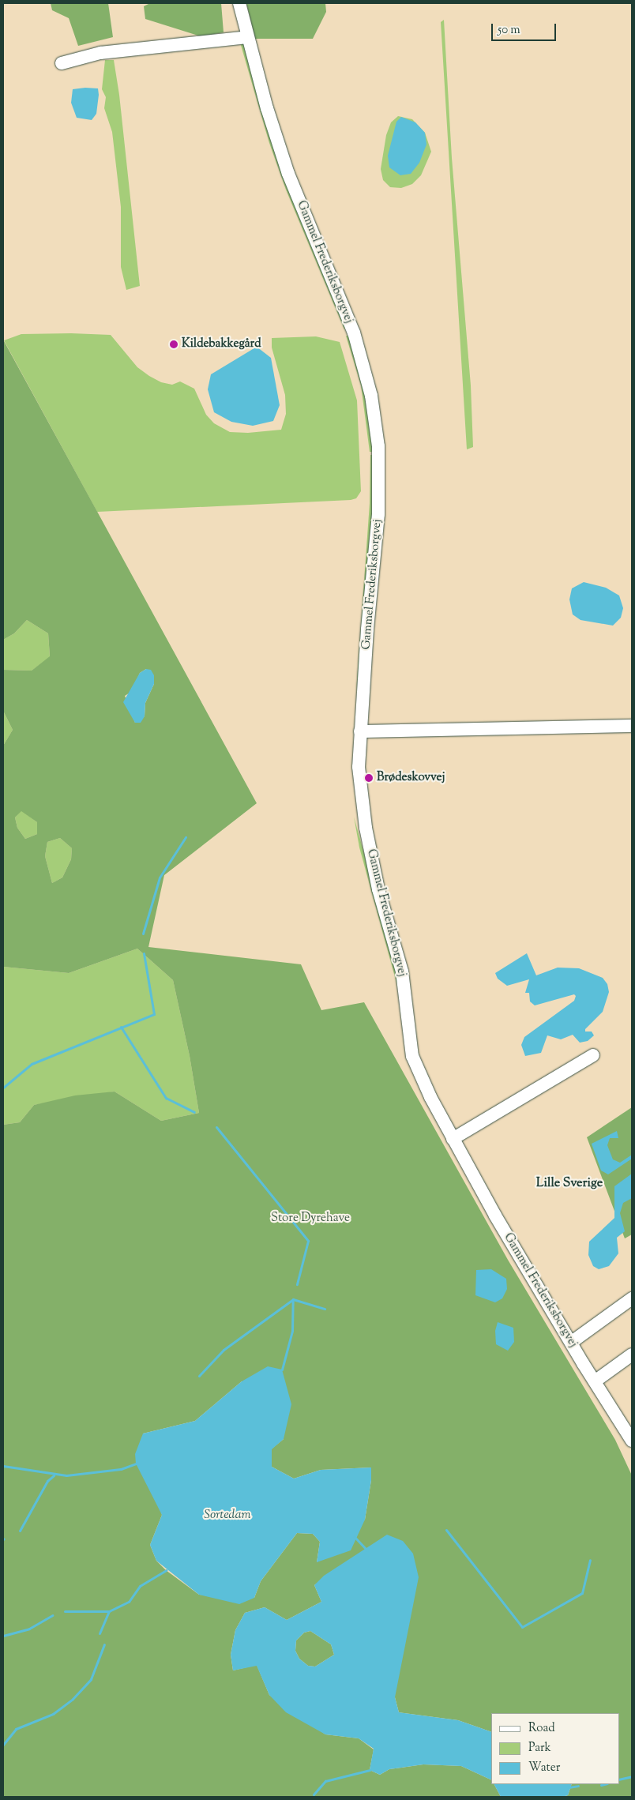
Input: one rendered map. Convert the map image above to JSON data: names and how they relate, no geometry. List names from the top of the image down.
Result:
{
  "streets": {
    "street": ["Gammel Frederiksborgvej"]
  },
  "districts": ["Lille Sverige"],
  "water": ["Sortedam"],
  "parks": ["Store Dyrehave"],
  "places": ["Kildebakkegård", "Brødeskovvej"],
  "legend": ["Road", "Park", "Water"],
  "scale_bar": "50 m"
}
